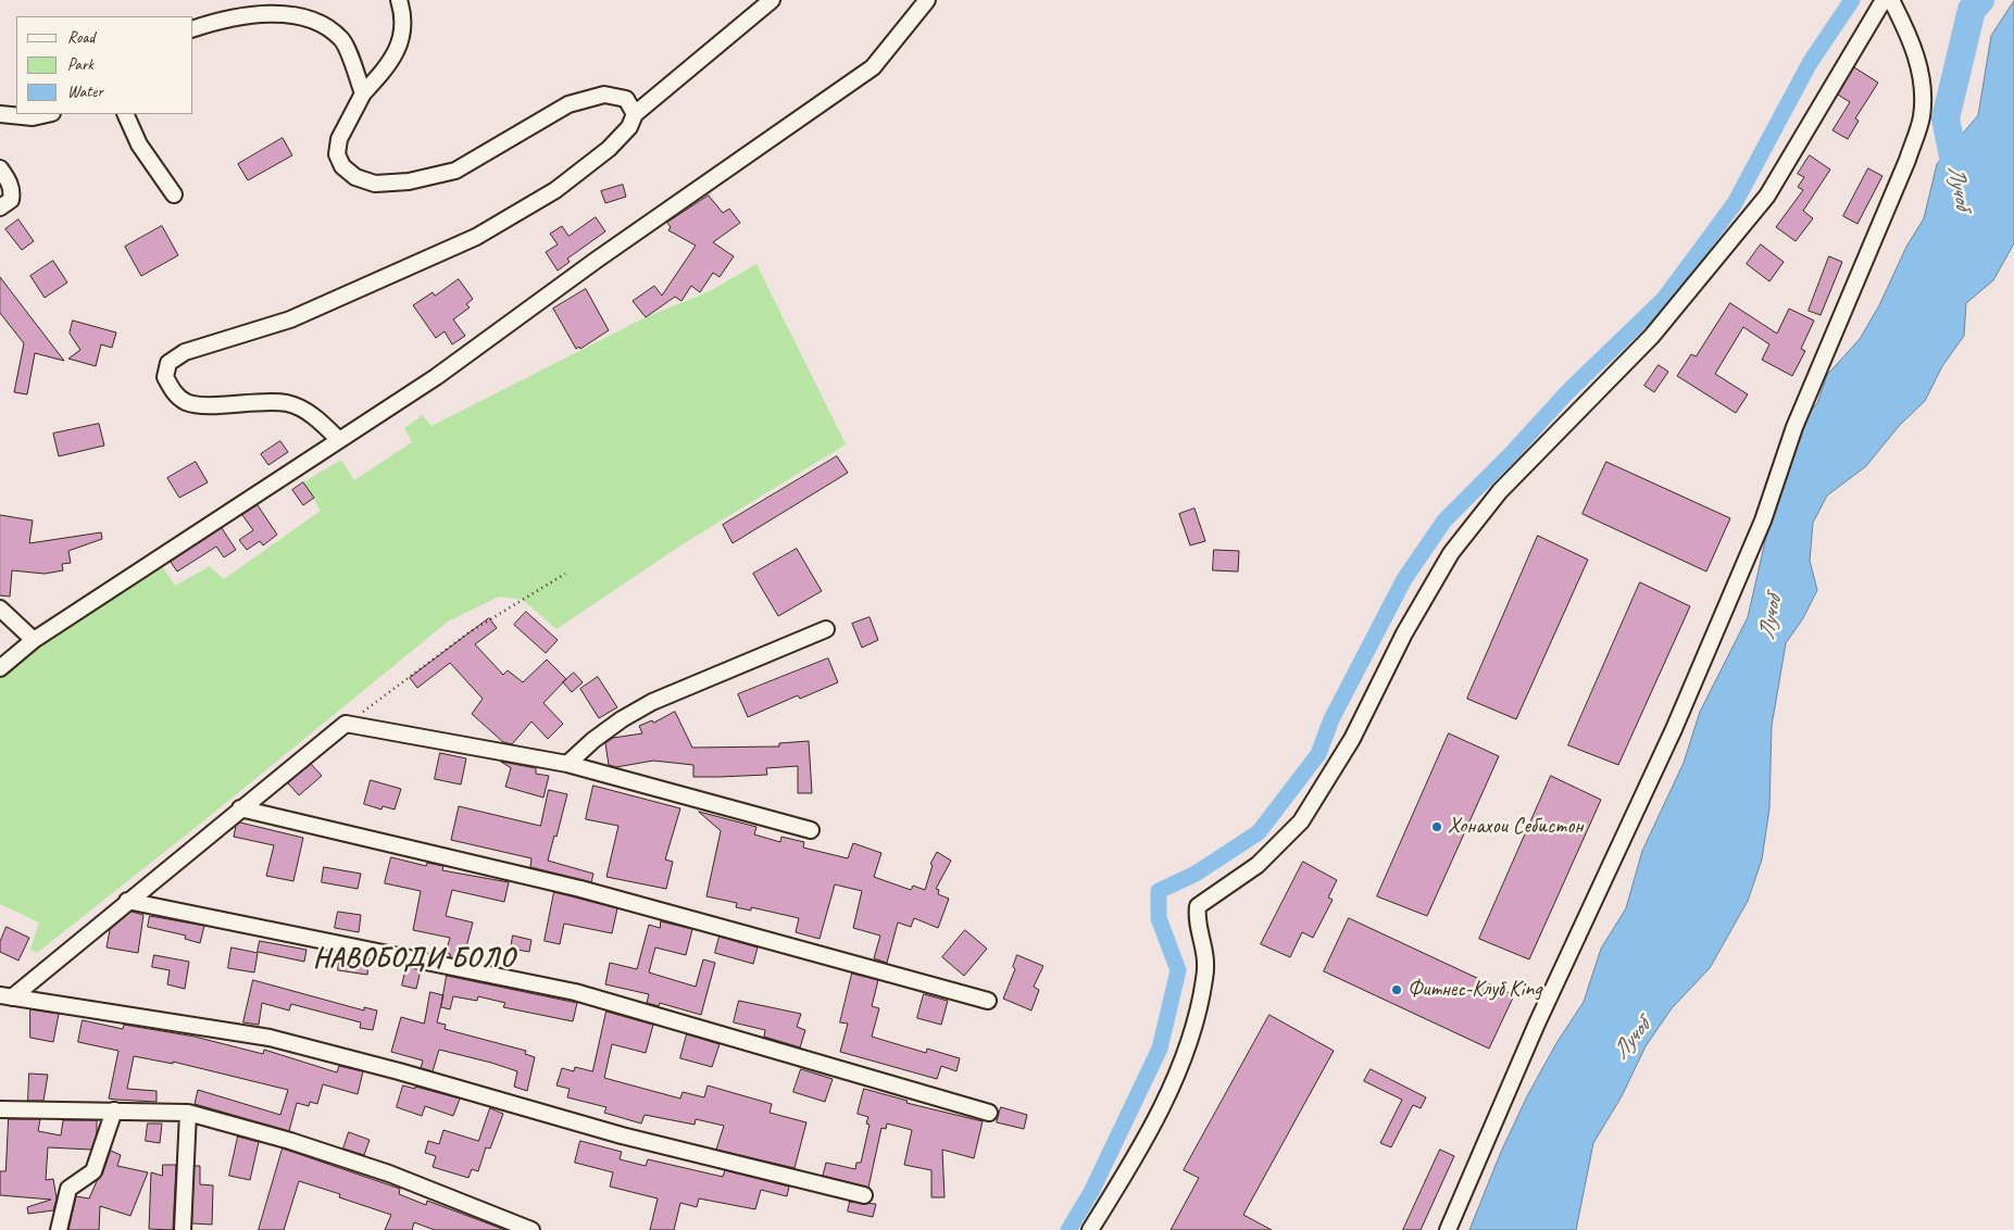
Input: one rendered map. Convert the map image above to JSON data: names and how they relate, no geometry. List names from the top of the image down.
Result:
{
  "districts": ["НАВОБОДИ БОЛО"],
  "water": ["Лучоб"],
  "places": ["Хонахои Себистон", "Фитнес-Клуб King"],
  "legend": ["Road", "Park", "Water"]
}
